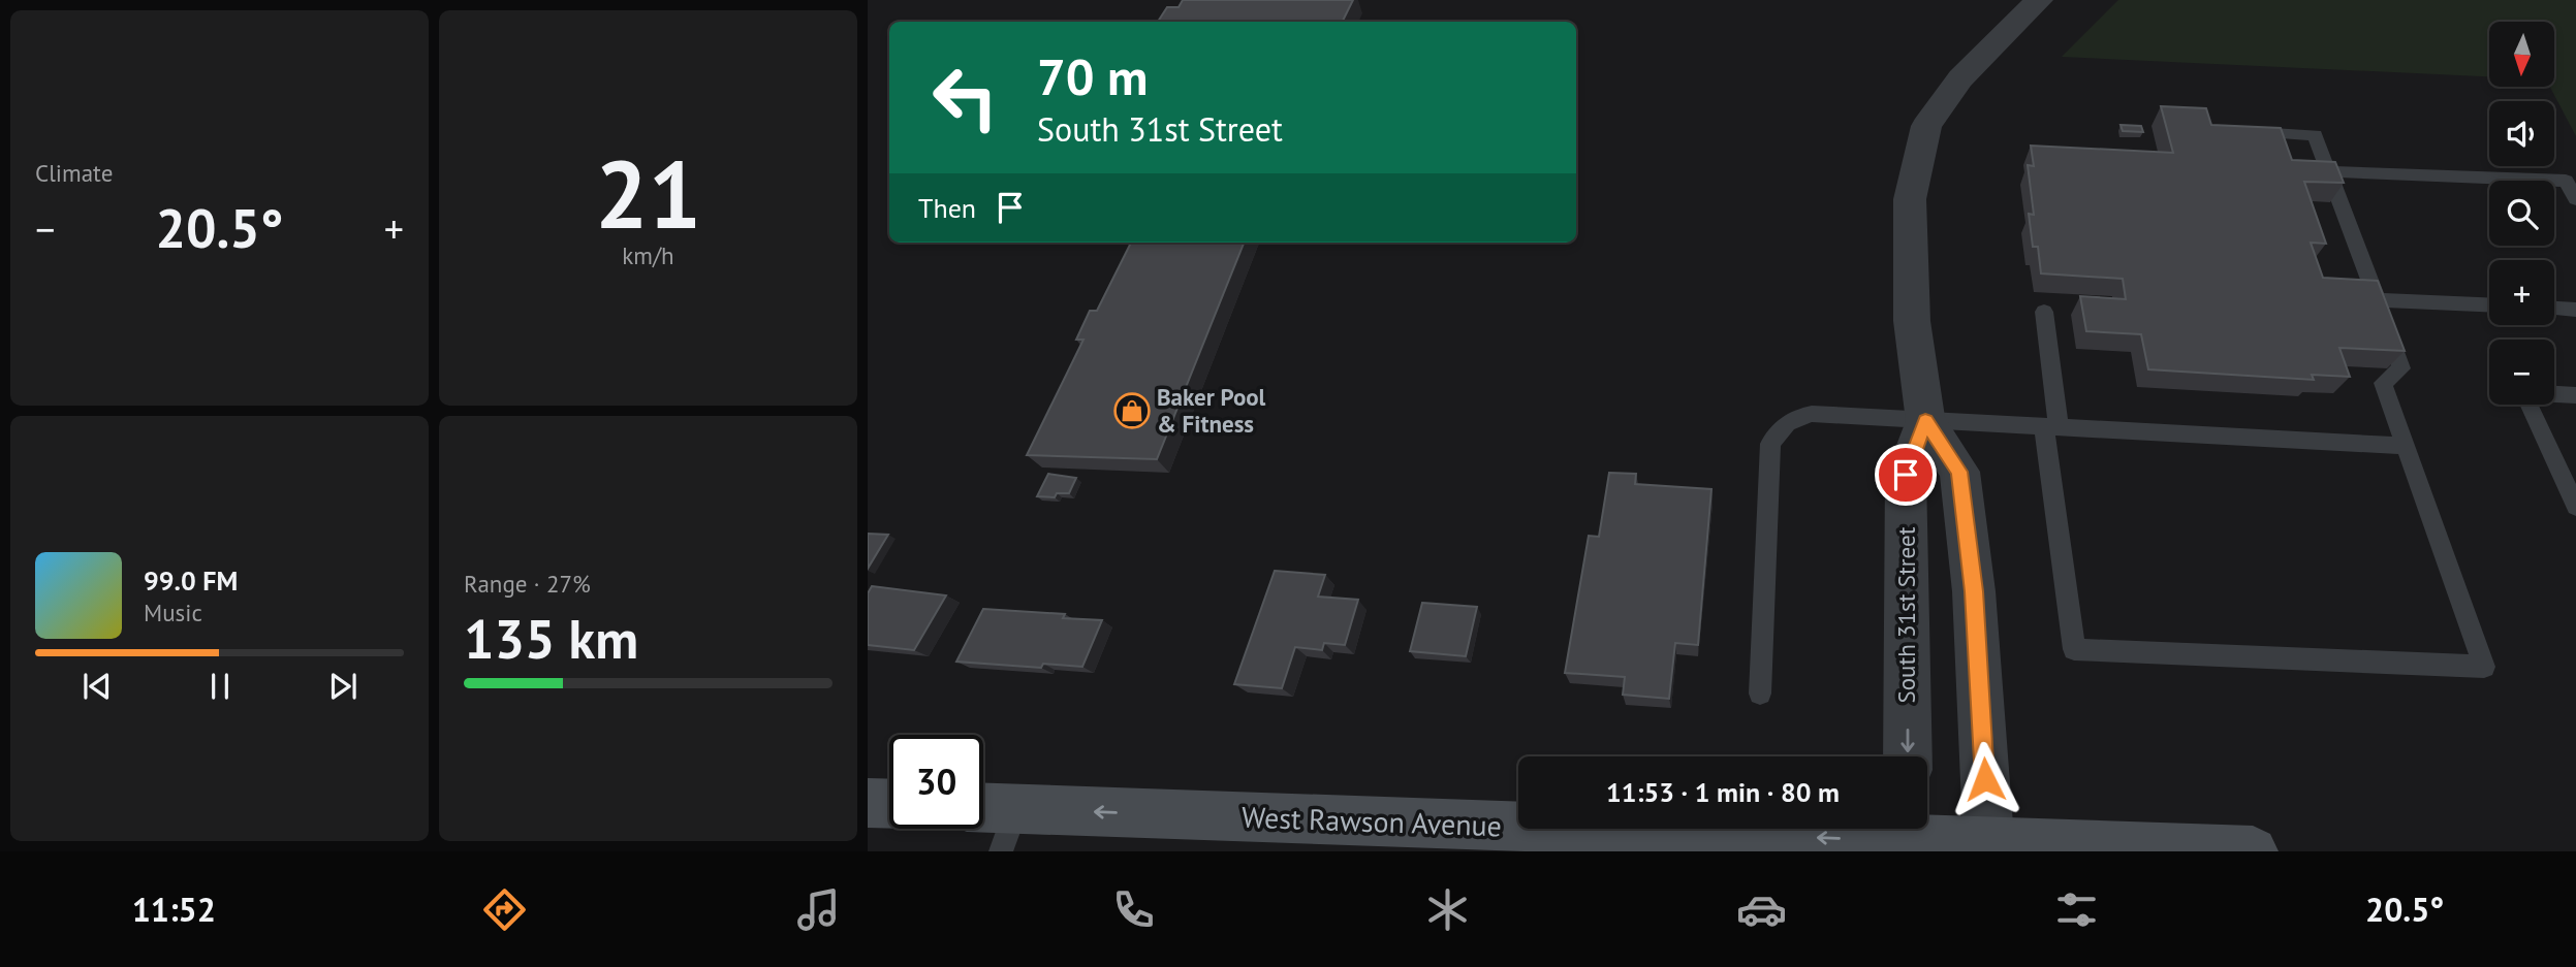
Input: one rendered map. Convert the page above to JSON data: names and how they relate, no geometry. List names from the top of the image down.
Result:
{
  "streets": {
    "main road": ["West Rawson Avenue"],
    "street": ["South 31st Street"]
  },
  "crossings": [
    ["South 31st Street", "West Rawson Avenue"]
  ],
  "one_way": ["West Rawson Avenue"],
  "places": {
    "shop": ["Baker Pool & Fitness"]
  },
  "north": "bottom",
  "page": {
    "tile": [
      "Climate",
      ["21", "km/h"],
      ["Range · 27%", "135 km"]
    ],
    "map_buttons": ["+", "−"],
    "turn": ["70 m", "South 31st Street"],
    "then": "Then",
    "heat": ["−", "20.5°", "+"],
    "song": ["99.0 FM", "Music"],
    "limit": "30",
    "trip": "11:53 · 1 min · 80 m",
    "tabs": ["11:52", "20.5°"]
  }
}
